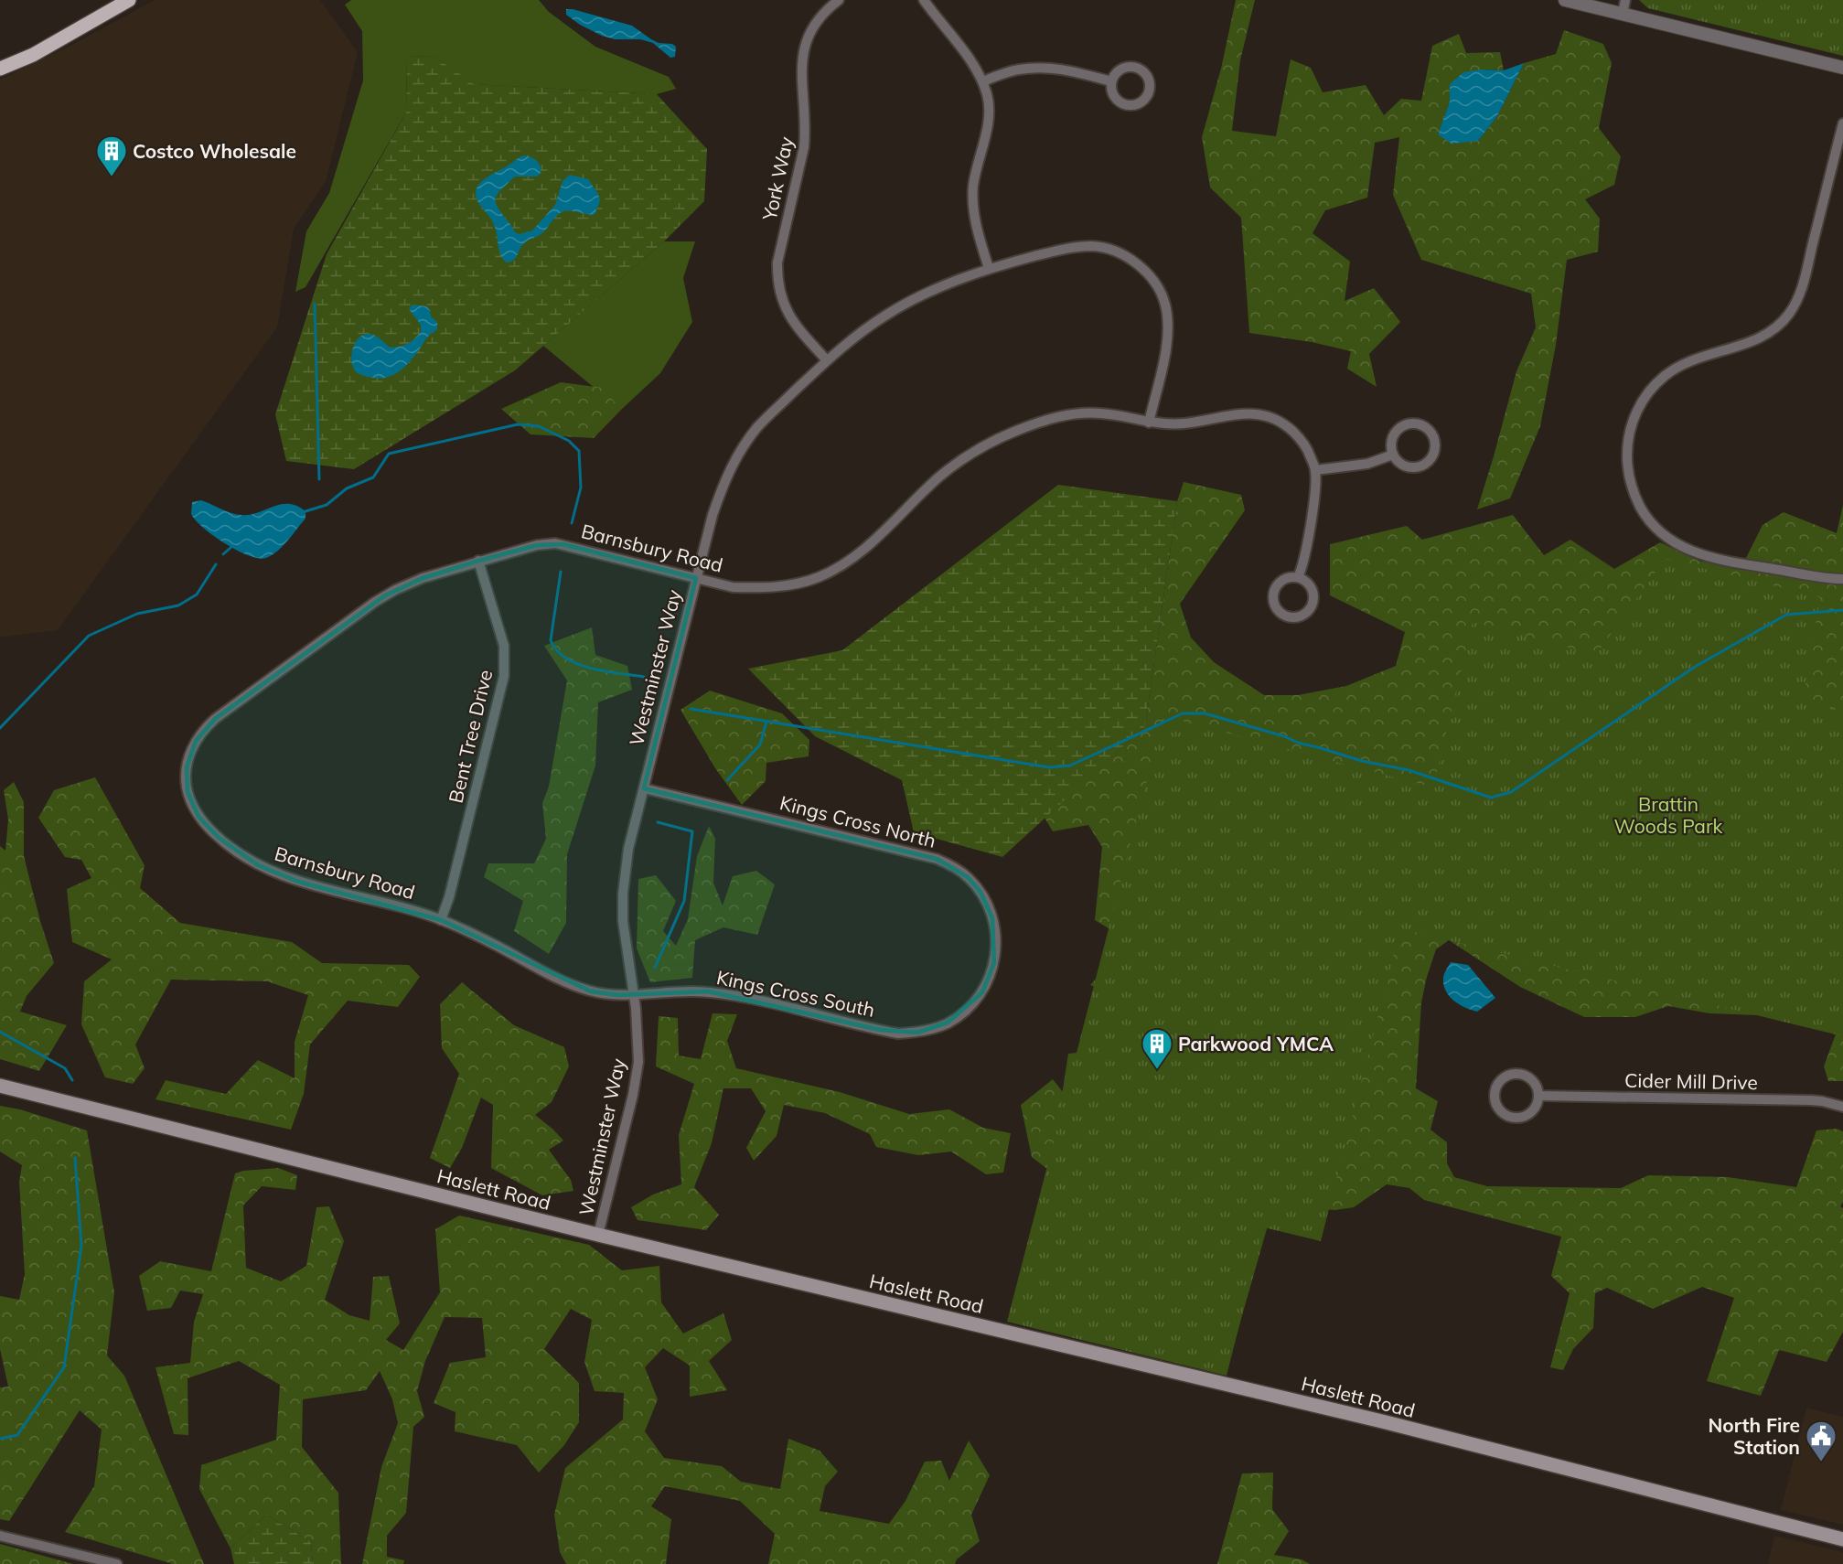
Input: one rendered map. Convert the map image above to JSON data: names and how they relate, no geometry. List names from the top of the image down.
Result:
{
  "streets": {
    "main road": ["Haslett Road"],
    "street": [
      "York Way",
      "Barnsbury Road",
      "Westminster Way",
      "Bent Tree Drive",
      "Kings Cross North",
      "Kings Cross South",
      "Cider Mill Drive"
    ]
  },
  "crossings": [
    ["York Way", "Westminster Way"],
    ["Barnsbury Road", "Westminster Way"],
    ["Barnsbury Road", "Bent Tree Drive"],
    ["Barnsbury Road", "Kings Cross South"],
    ["Westminster Way", "Kings Cross North"],
    ["Westminster Way", "Kings Cross South"],
    ["Westminster Way", "Haslett Road"],
    ["Bent Tree Drive", "Kings Cross South"],
    ["Kings Cross North", "Kings Cross South"]
  ],
  "parks": ["Brattin Woods Park"],
  "places": {
    "building": ["Costco Wholesale", "Parkwood YMCA"],
    "public building": ["North Fire Station"]
  }
}
